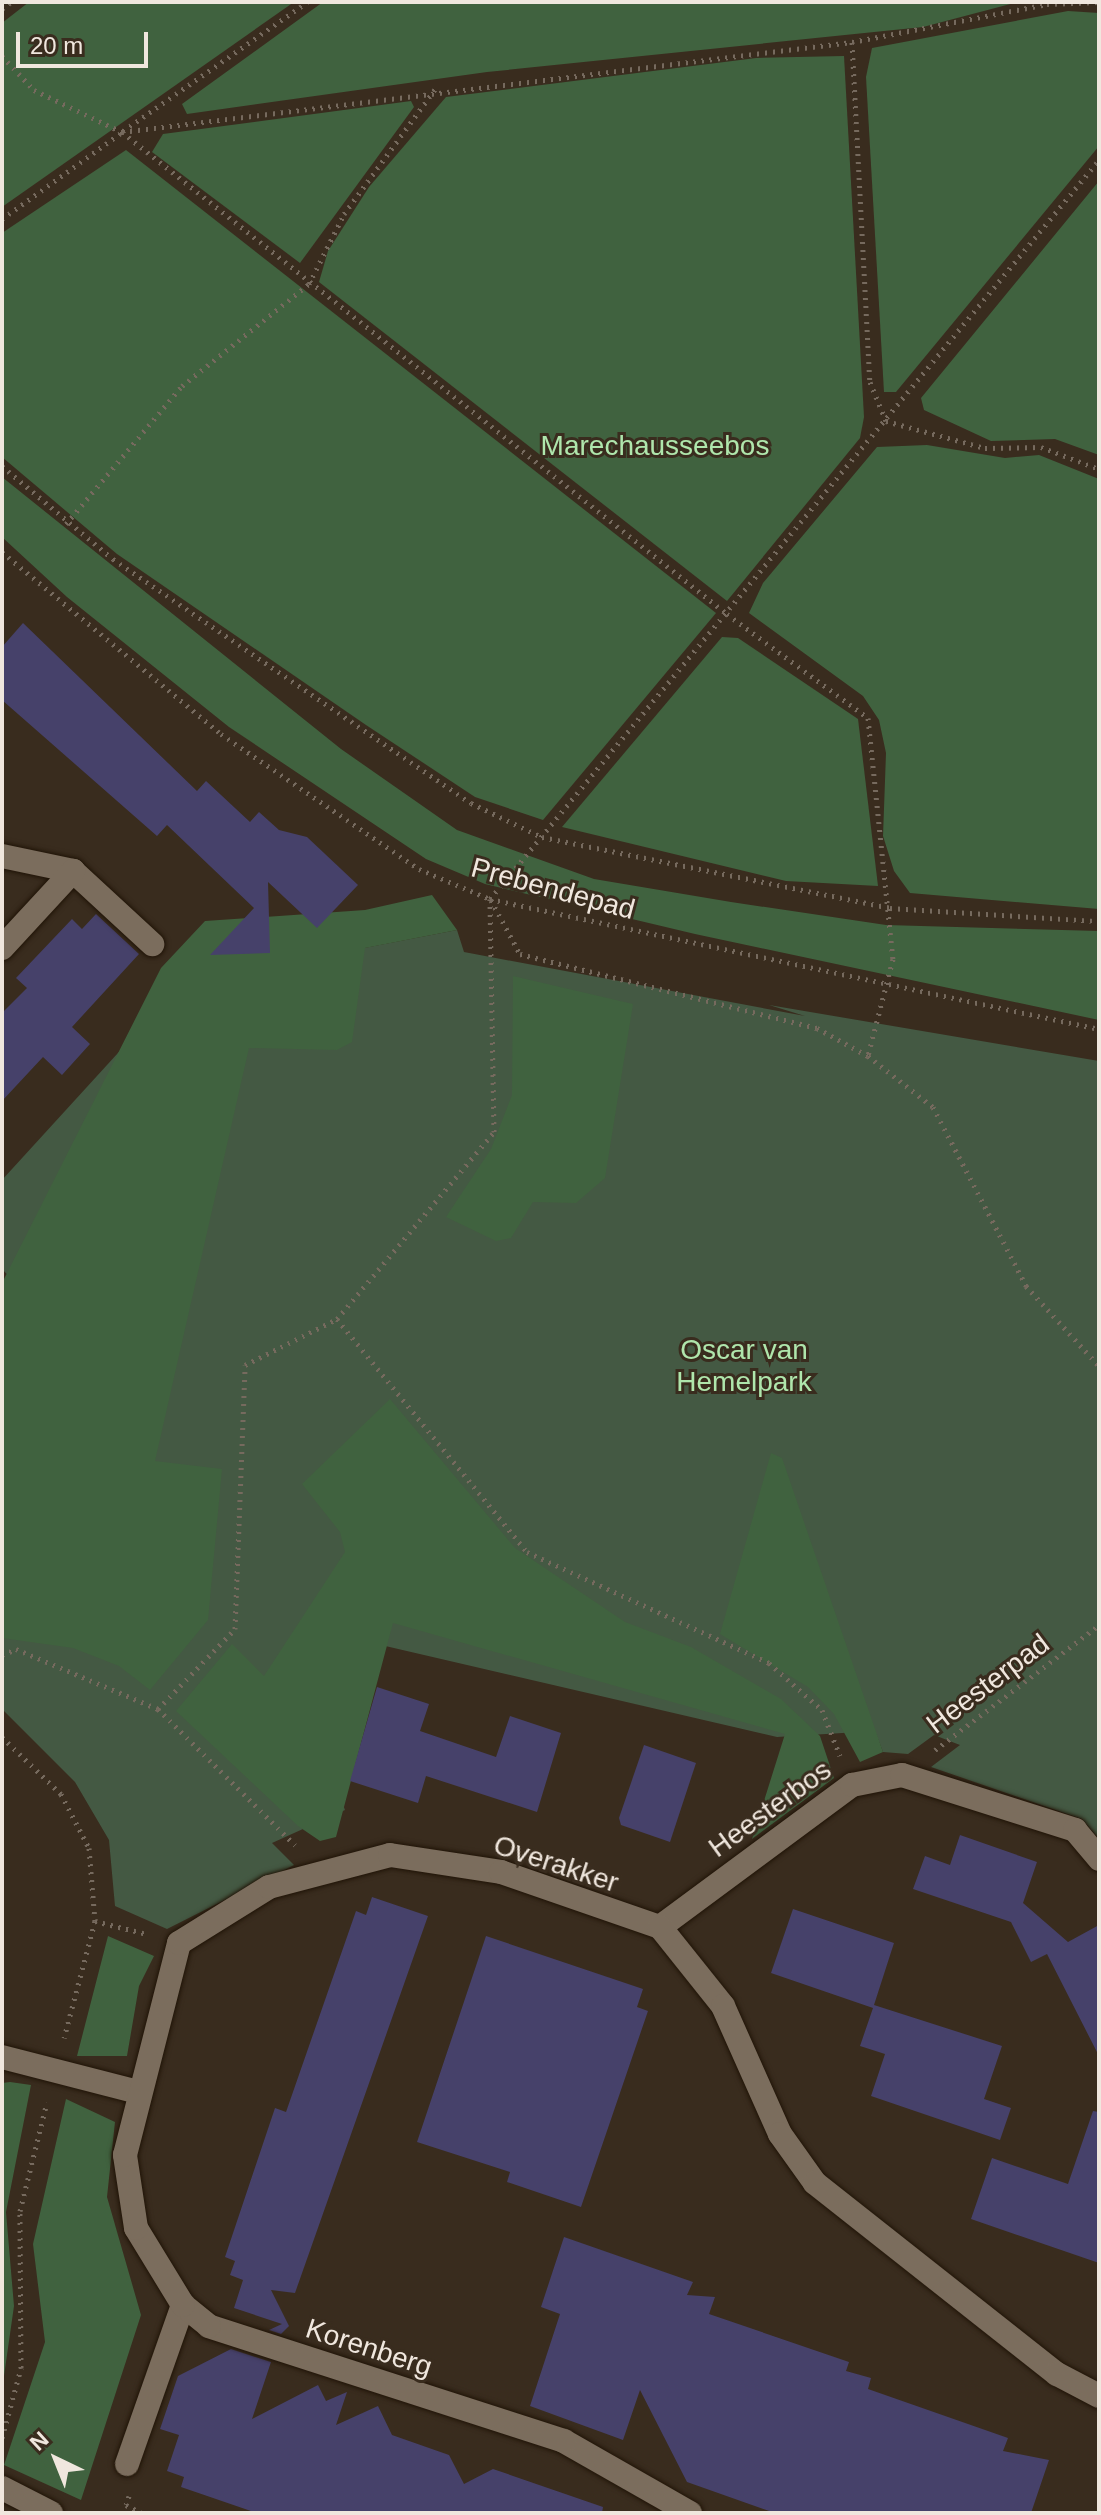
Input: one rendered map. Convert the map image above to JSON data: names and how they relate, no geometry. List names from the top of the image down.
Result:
{
  "streets": {
    "street": ["Heesterbos", "Overakker", "Korenberg"],
    "path": ["Prebendepad", "Heesterpad"]
  },
  "crossings": [
    ["Heesterpad", "Heesterbos"],
    ["Heesterbos", "Overakker"]
  ],
  "parks": ["Marechausseebos", "Oscar van Hemelpark"],
  "scale_bar": "20 m",
  "north": "top left"
}
